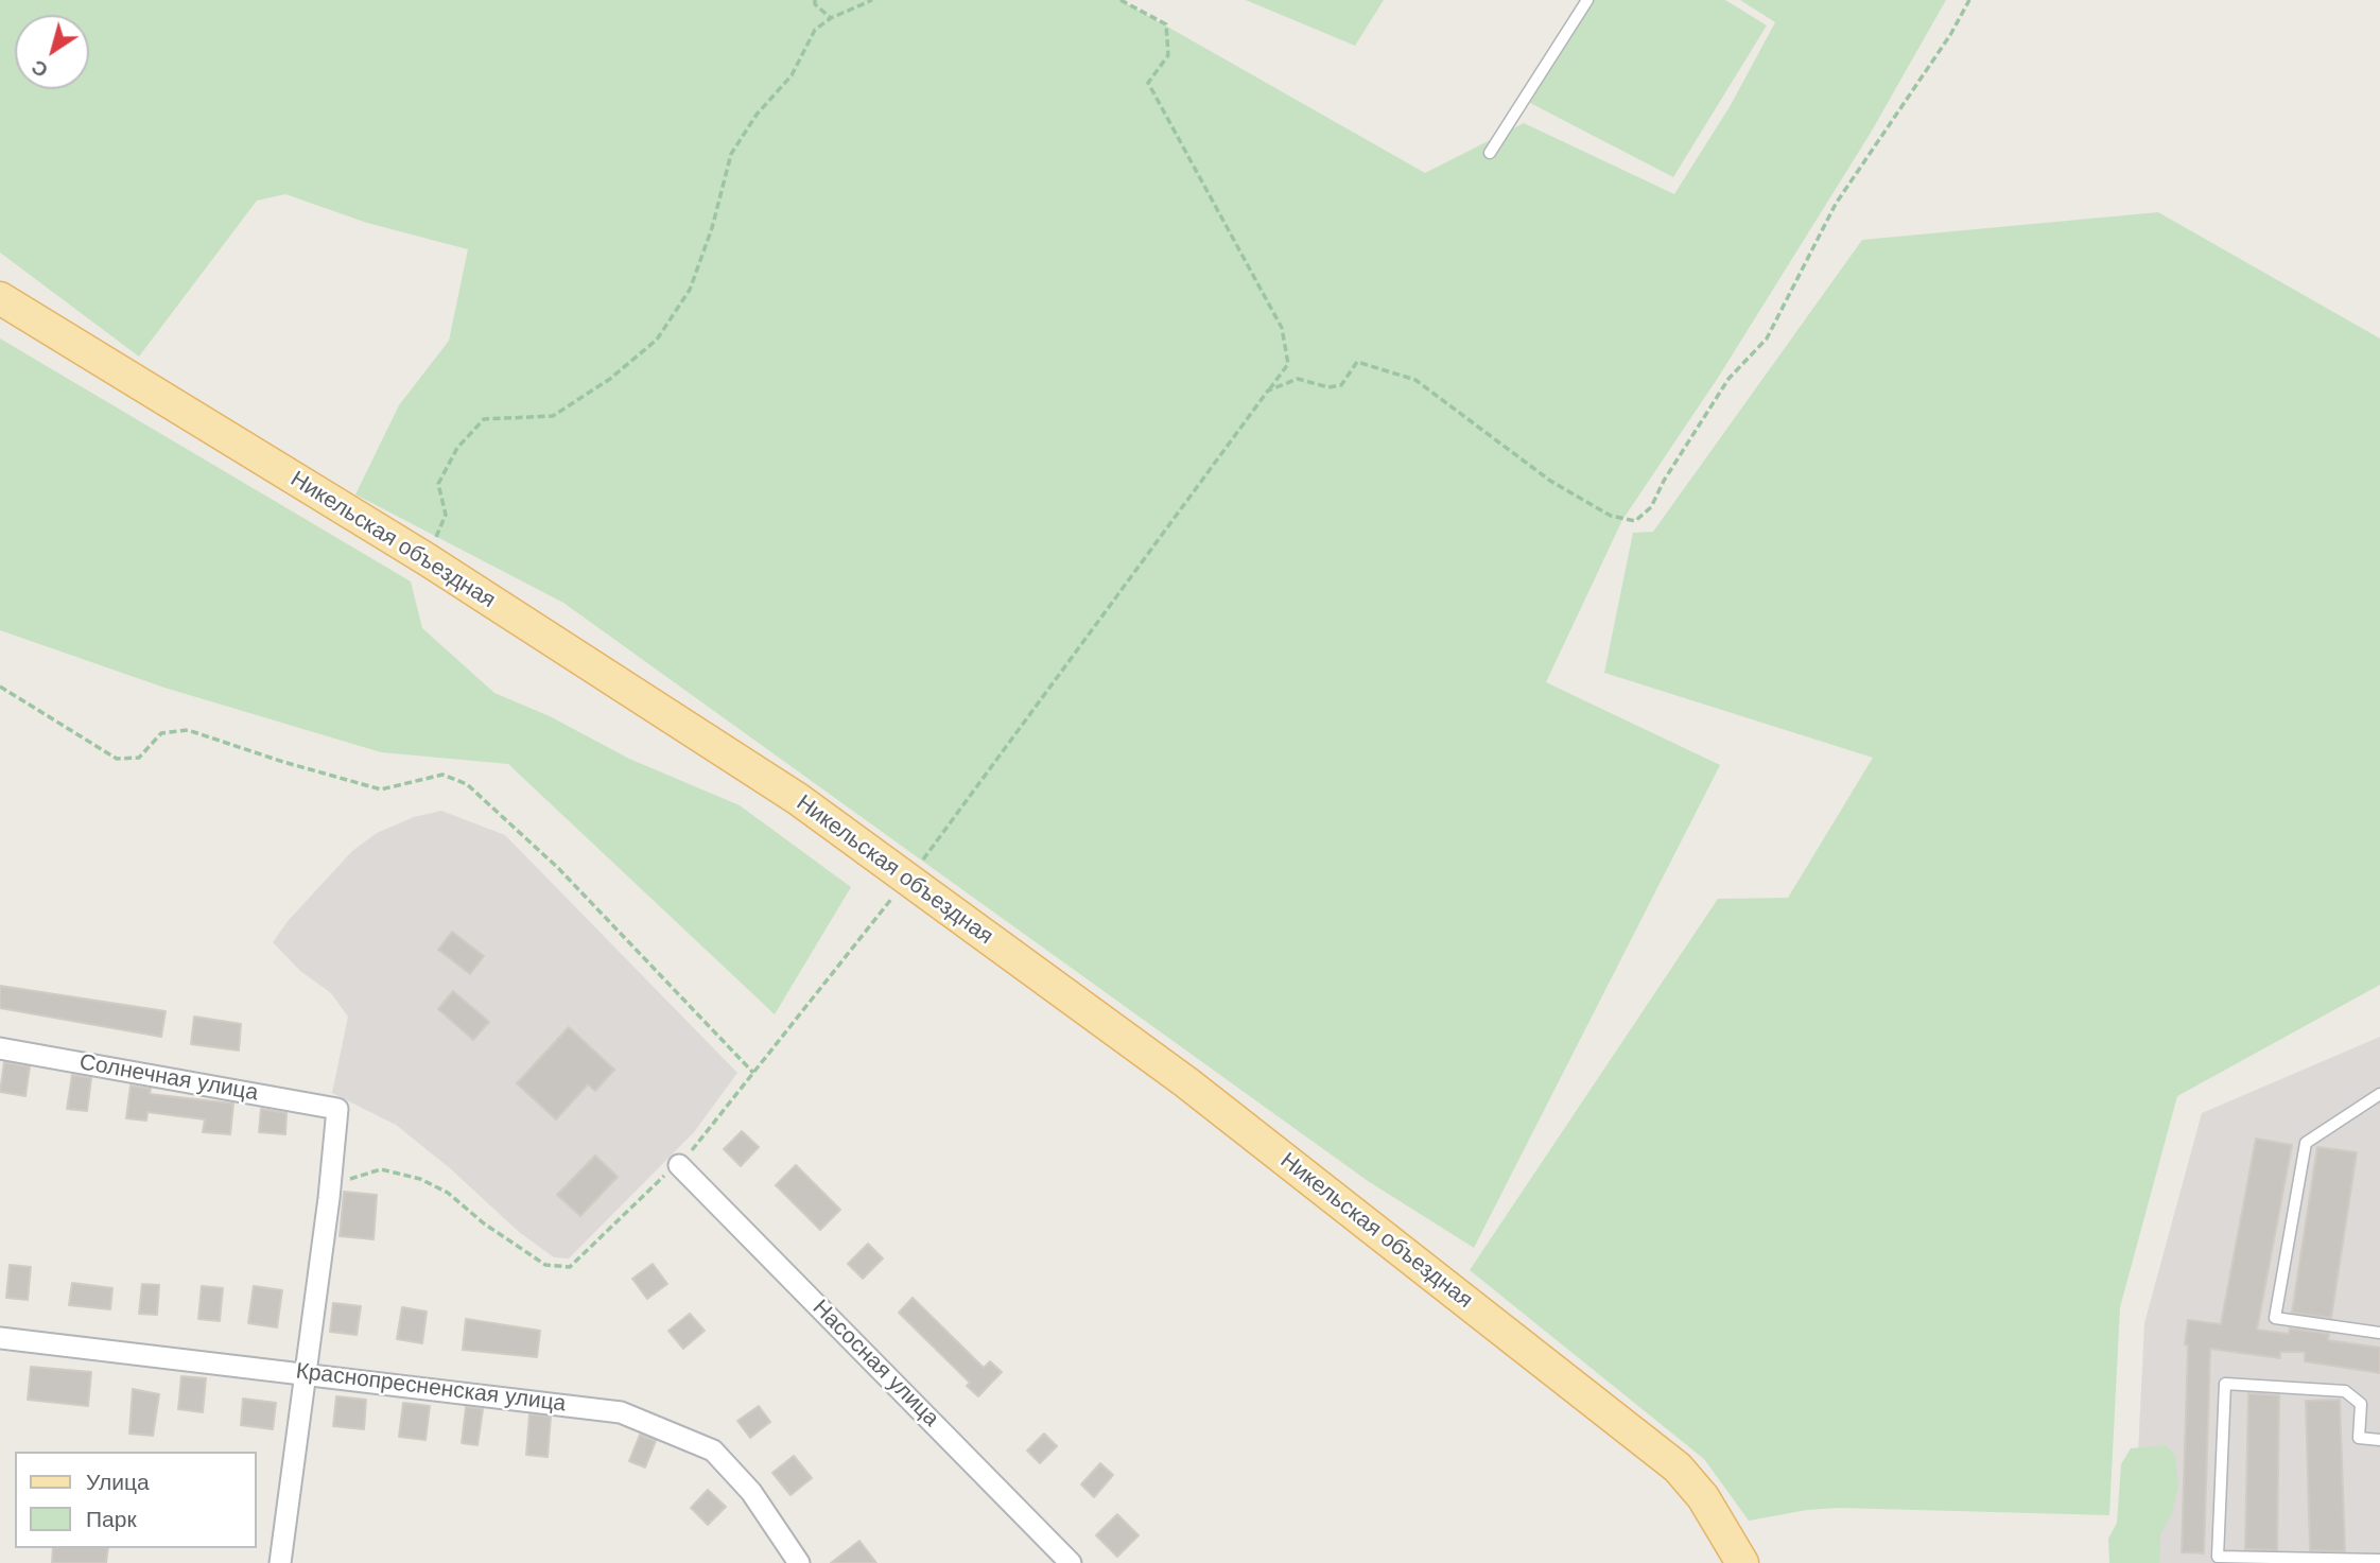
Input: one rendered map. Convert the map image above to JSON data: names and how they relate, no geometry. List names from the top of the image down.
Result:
{
  "streets": {
    "main road": ["Никельская объездная"],
    "street": ["Солнечная улица", "Насосная улица", "Краснопресненская улица"]
  },
  "legend": ["Улица", "Парк"],
  "north": "bottom left"
}
